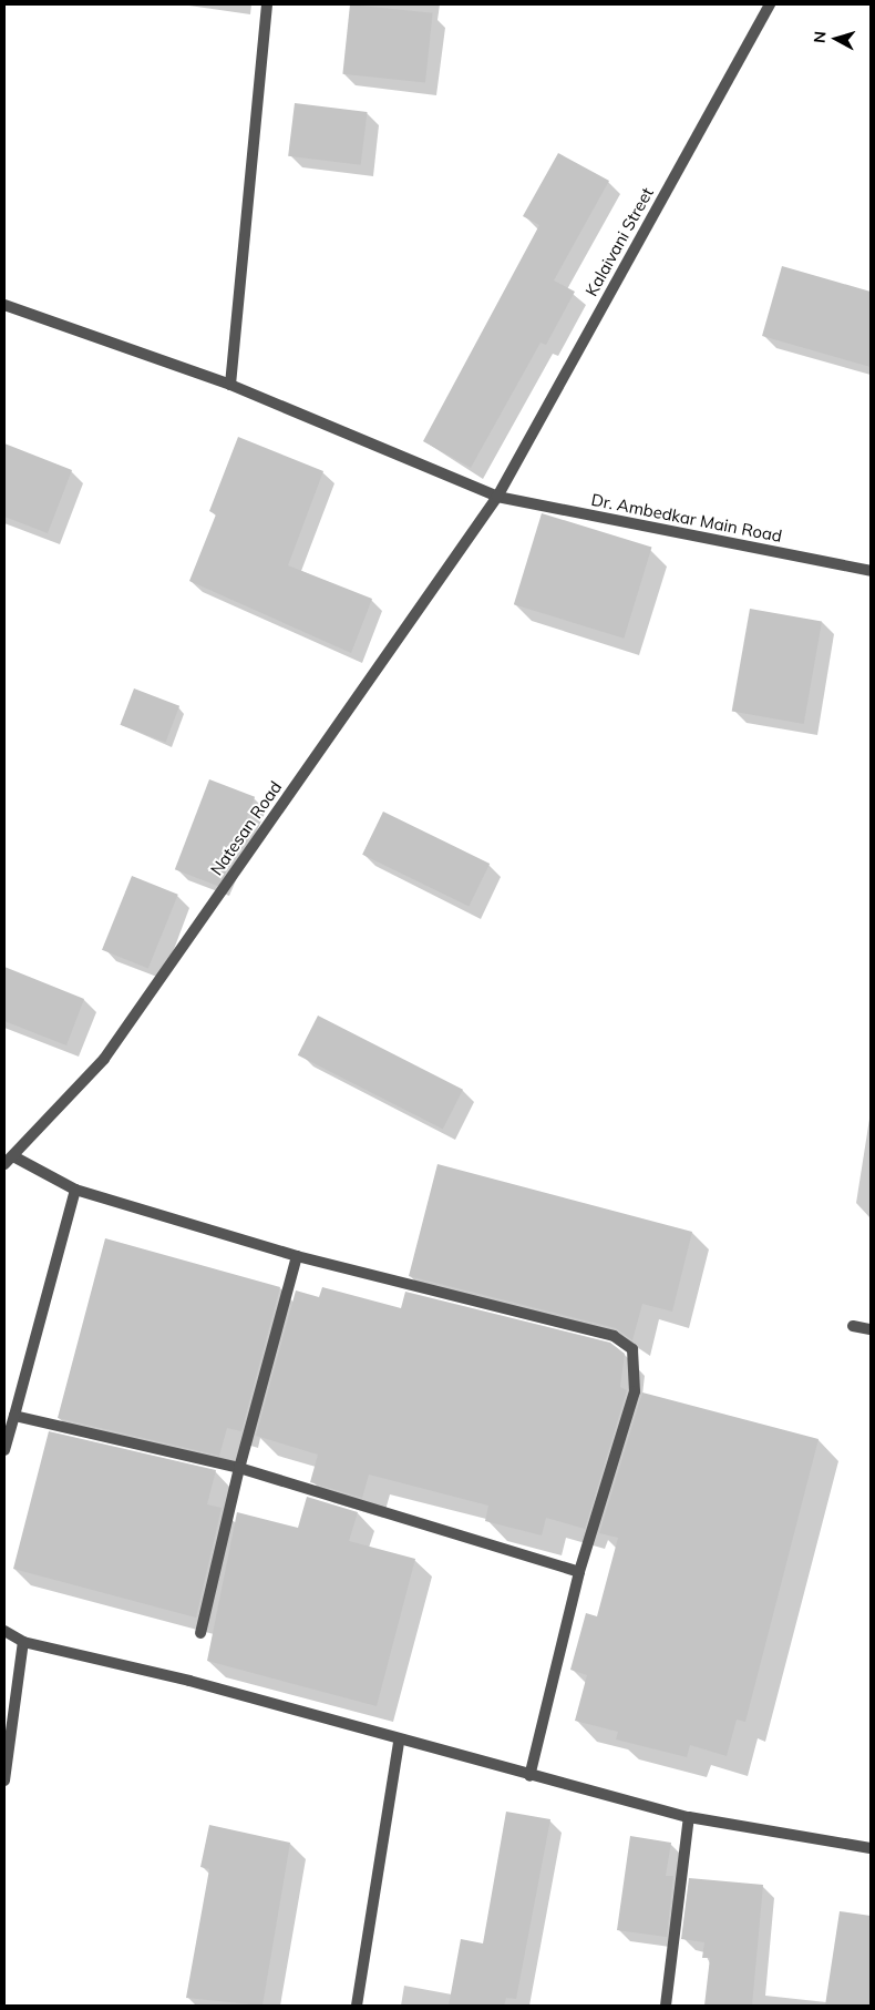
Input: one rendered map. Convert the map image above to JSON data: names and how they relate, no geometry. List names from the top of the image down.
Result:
{
  "streets": {
    "street": ["Kalaivani Street", "Dr. Ambedkar Main Road", "Natesan Road"]
  },
  "crossings": [
    ["Kalaivani Street", "Dr. Ambedkar Main Road"],
    ["Kalaivani Street", "Natesan Road"],
    ["Dr. Ambedkar Main Road", "Natesan Road"]
  ],
  "north": "left"
}
